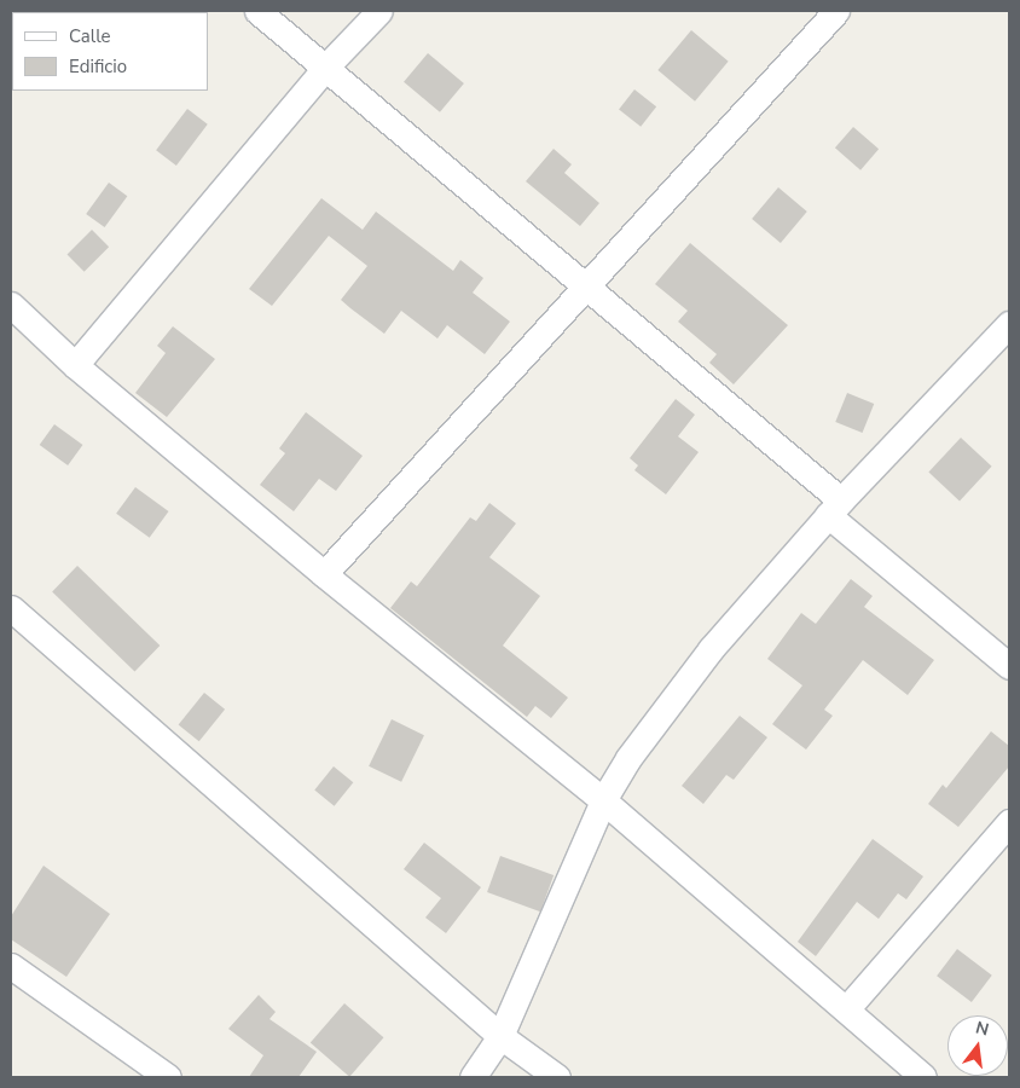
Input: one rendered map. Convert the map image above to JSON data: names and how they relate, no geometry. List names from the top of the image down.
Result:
{
  "legend": ["Calle", "Edificio"],
  "north": "top"
}
